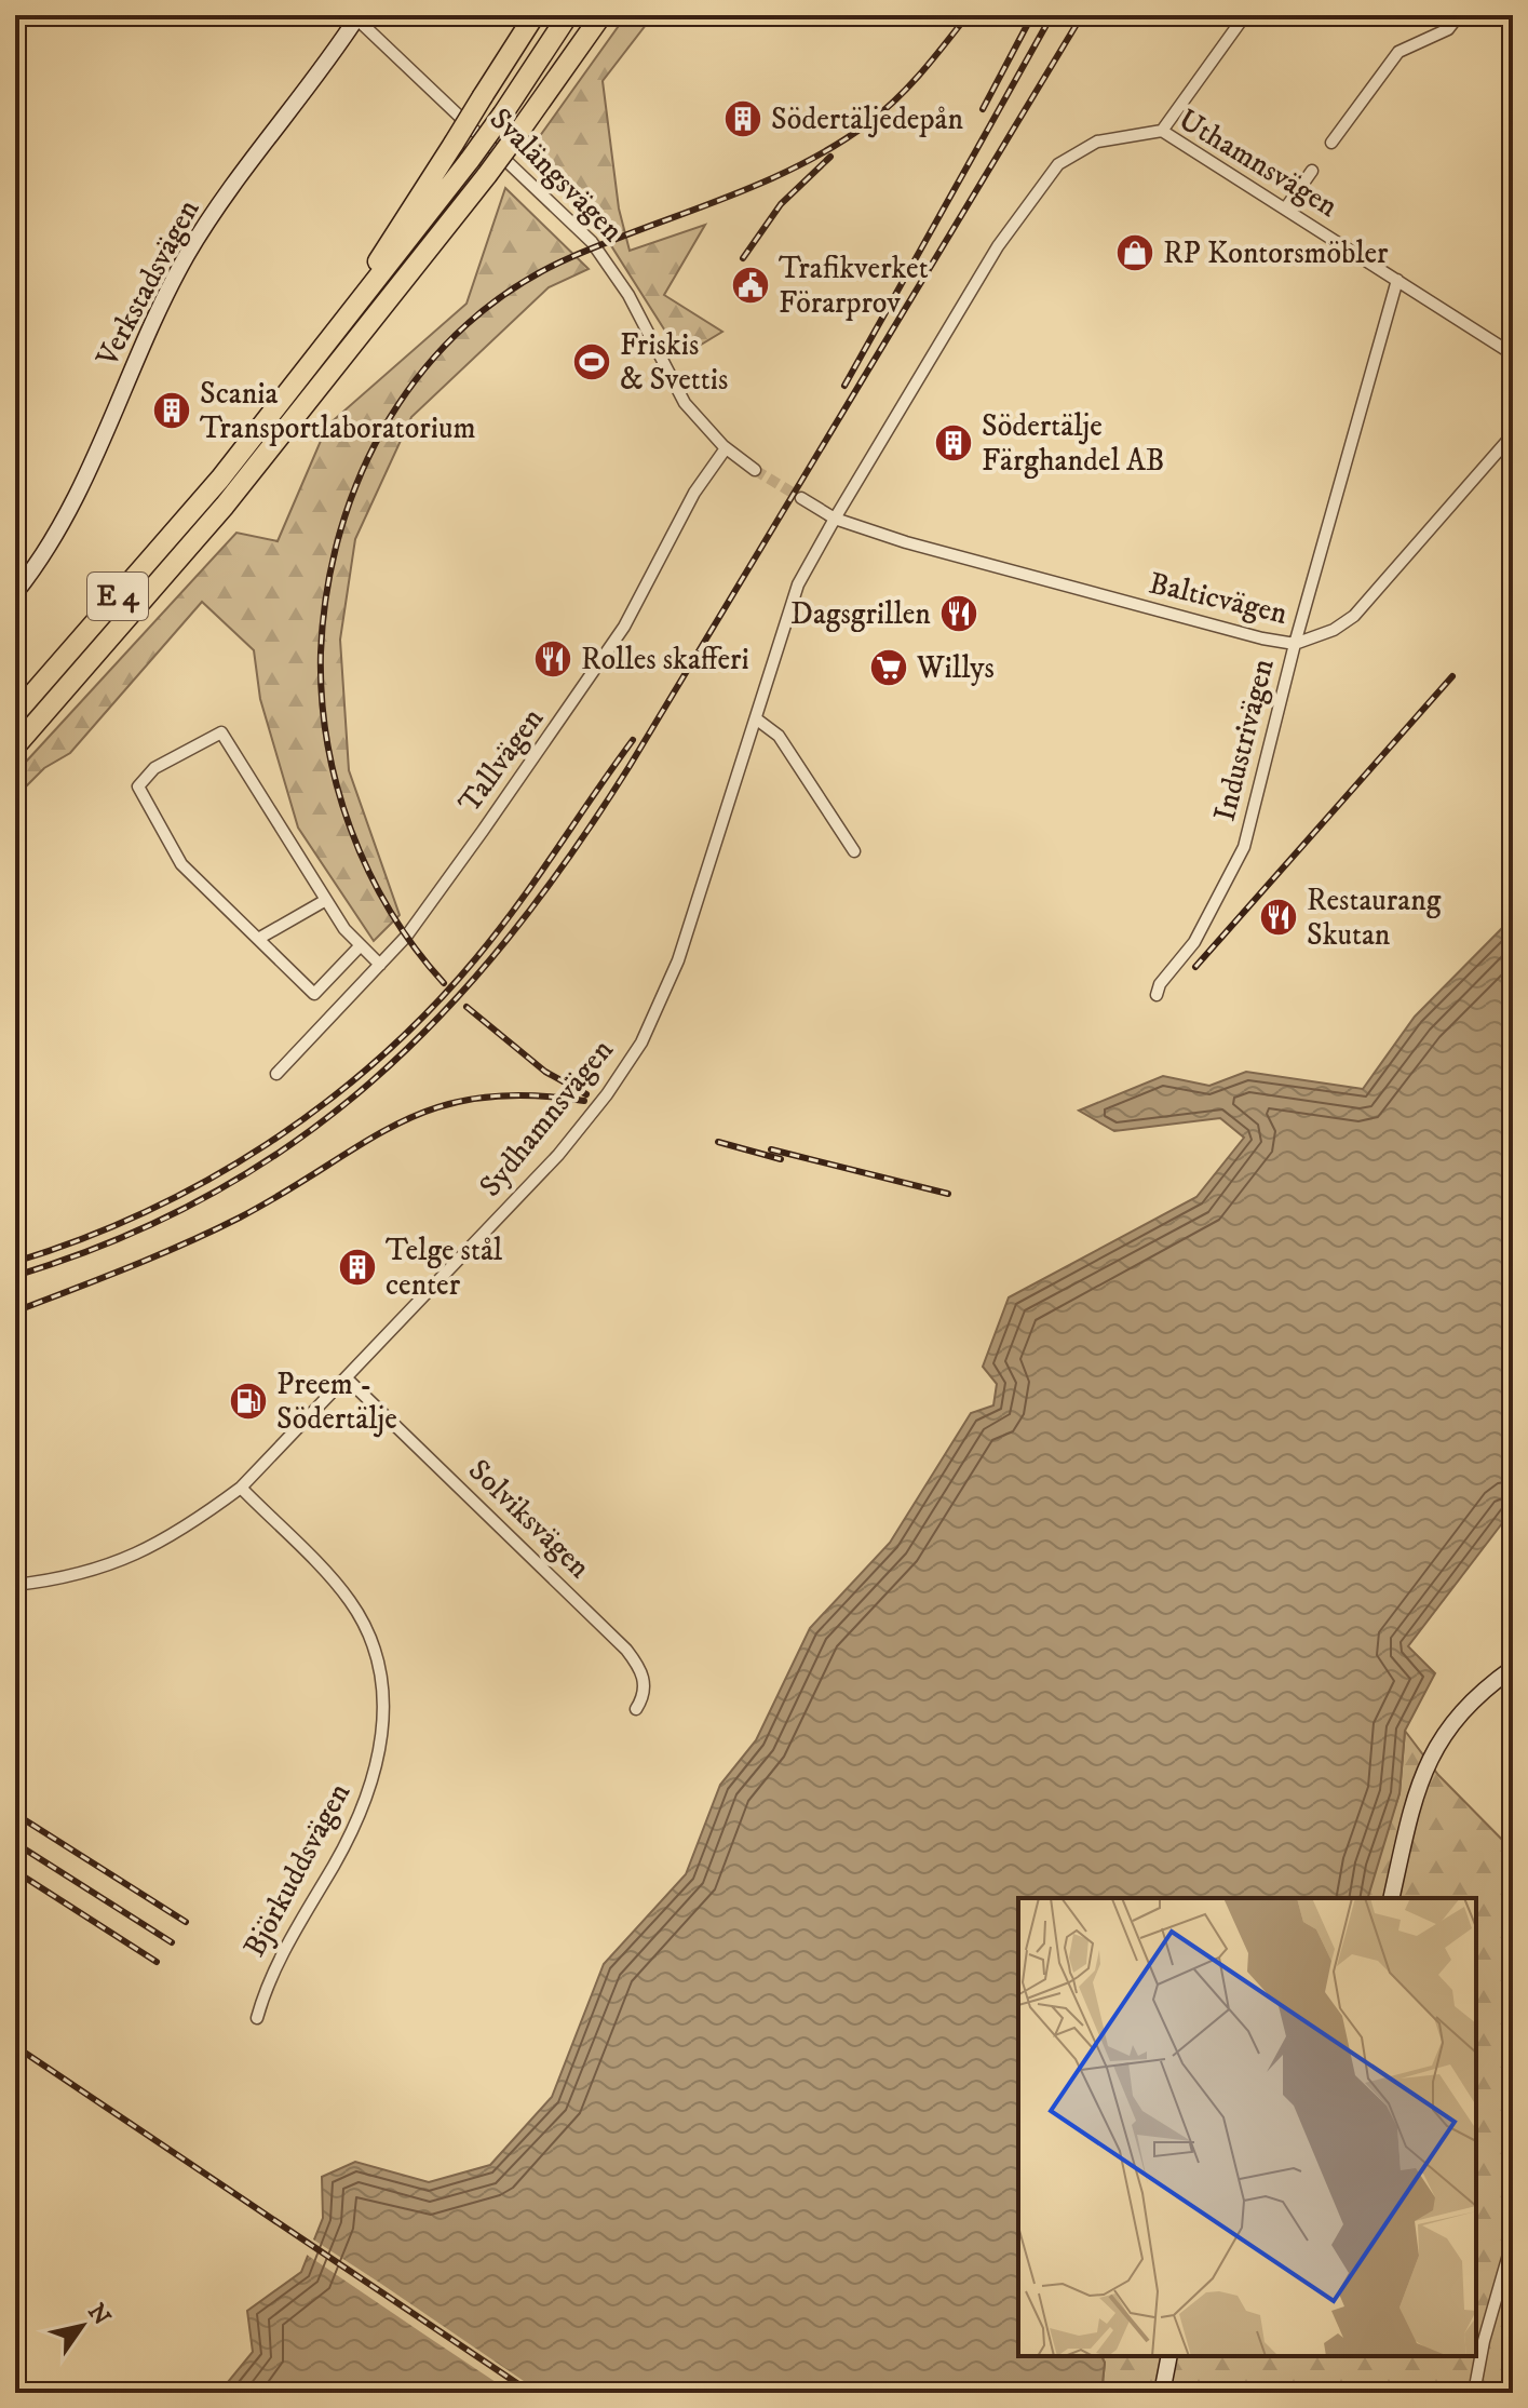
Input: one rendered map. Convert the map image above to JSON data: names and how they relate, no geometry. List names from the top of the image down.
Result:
{
  "streets": {
    "highway": ["E 4"],
    "main road": ["Verkstadsvägen"],
    "street": [
      "Uthamnsvägen",
      "Svalängsvägen",
      "Balticvägen",
      "Industrivägen",
      "Tallvägen",
      "Sydhamnsvägen",
      "Solviksvägen",
      "Björkuddsvägen"
    ]
  },
  "crossings": [
    ["Uthamnsvägen", "Balticvägen"],
    ["Uthamnsvägen", "Industrivägen"],
    ["Uthamnsvägen", "Sydhamnsvägen"],
    ["Svalängsvägen", "Verkstadsvägen"],
    ["Svalängsvägen", "Tallvägen"],
    ["Balticvägen", "Industrivägen"],
    ["Balticvägen", "Sydhamnsvägen"],
    ["Sydhamnsvägen", "Solviksvägen"],
    ["Sydhamnsvägen", "Björkuddsvägen"]
  ],
  "places": {
    "building": [
      "Södertäljedepån",
      "Scania Transportlaboratorium",
      "Södertälje Färghandel AB",
      "Telge stål center"
    ],
    "shop": ["RP Kontorsmöbler"],
    "public building": ["Trafikverket Förarprov"],
    "sports": ["Friskis & Svettis"],
    "restaurant": ["Dagsgrillen", "Rolles skafferi", "Restaurang Skutan"],
    "supermarket": ["Willys"],
    "fuel station": ["Preem - Södertälje"]
  },
  "north": "top right"
}
